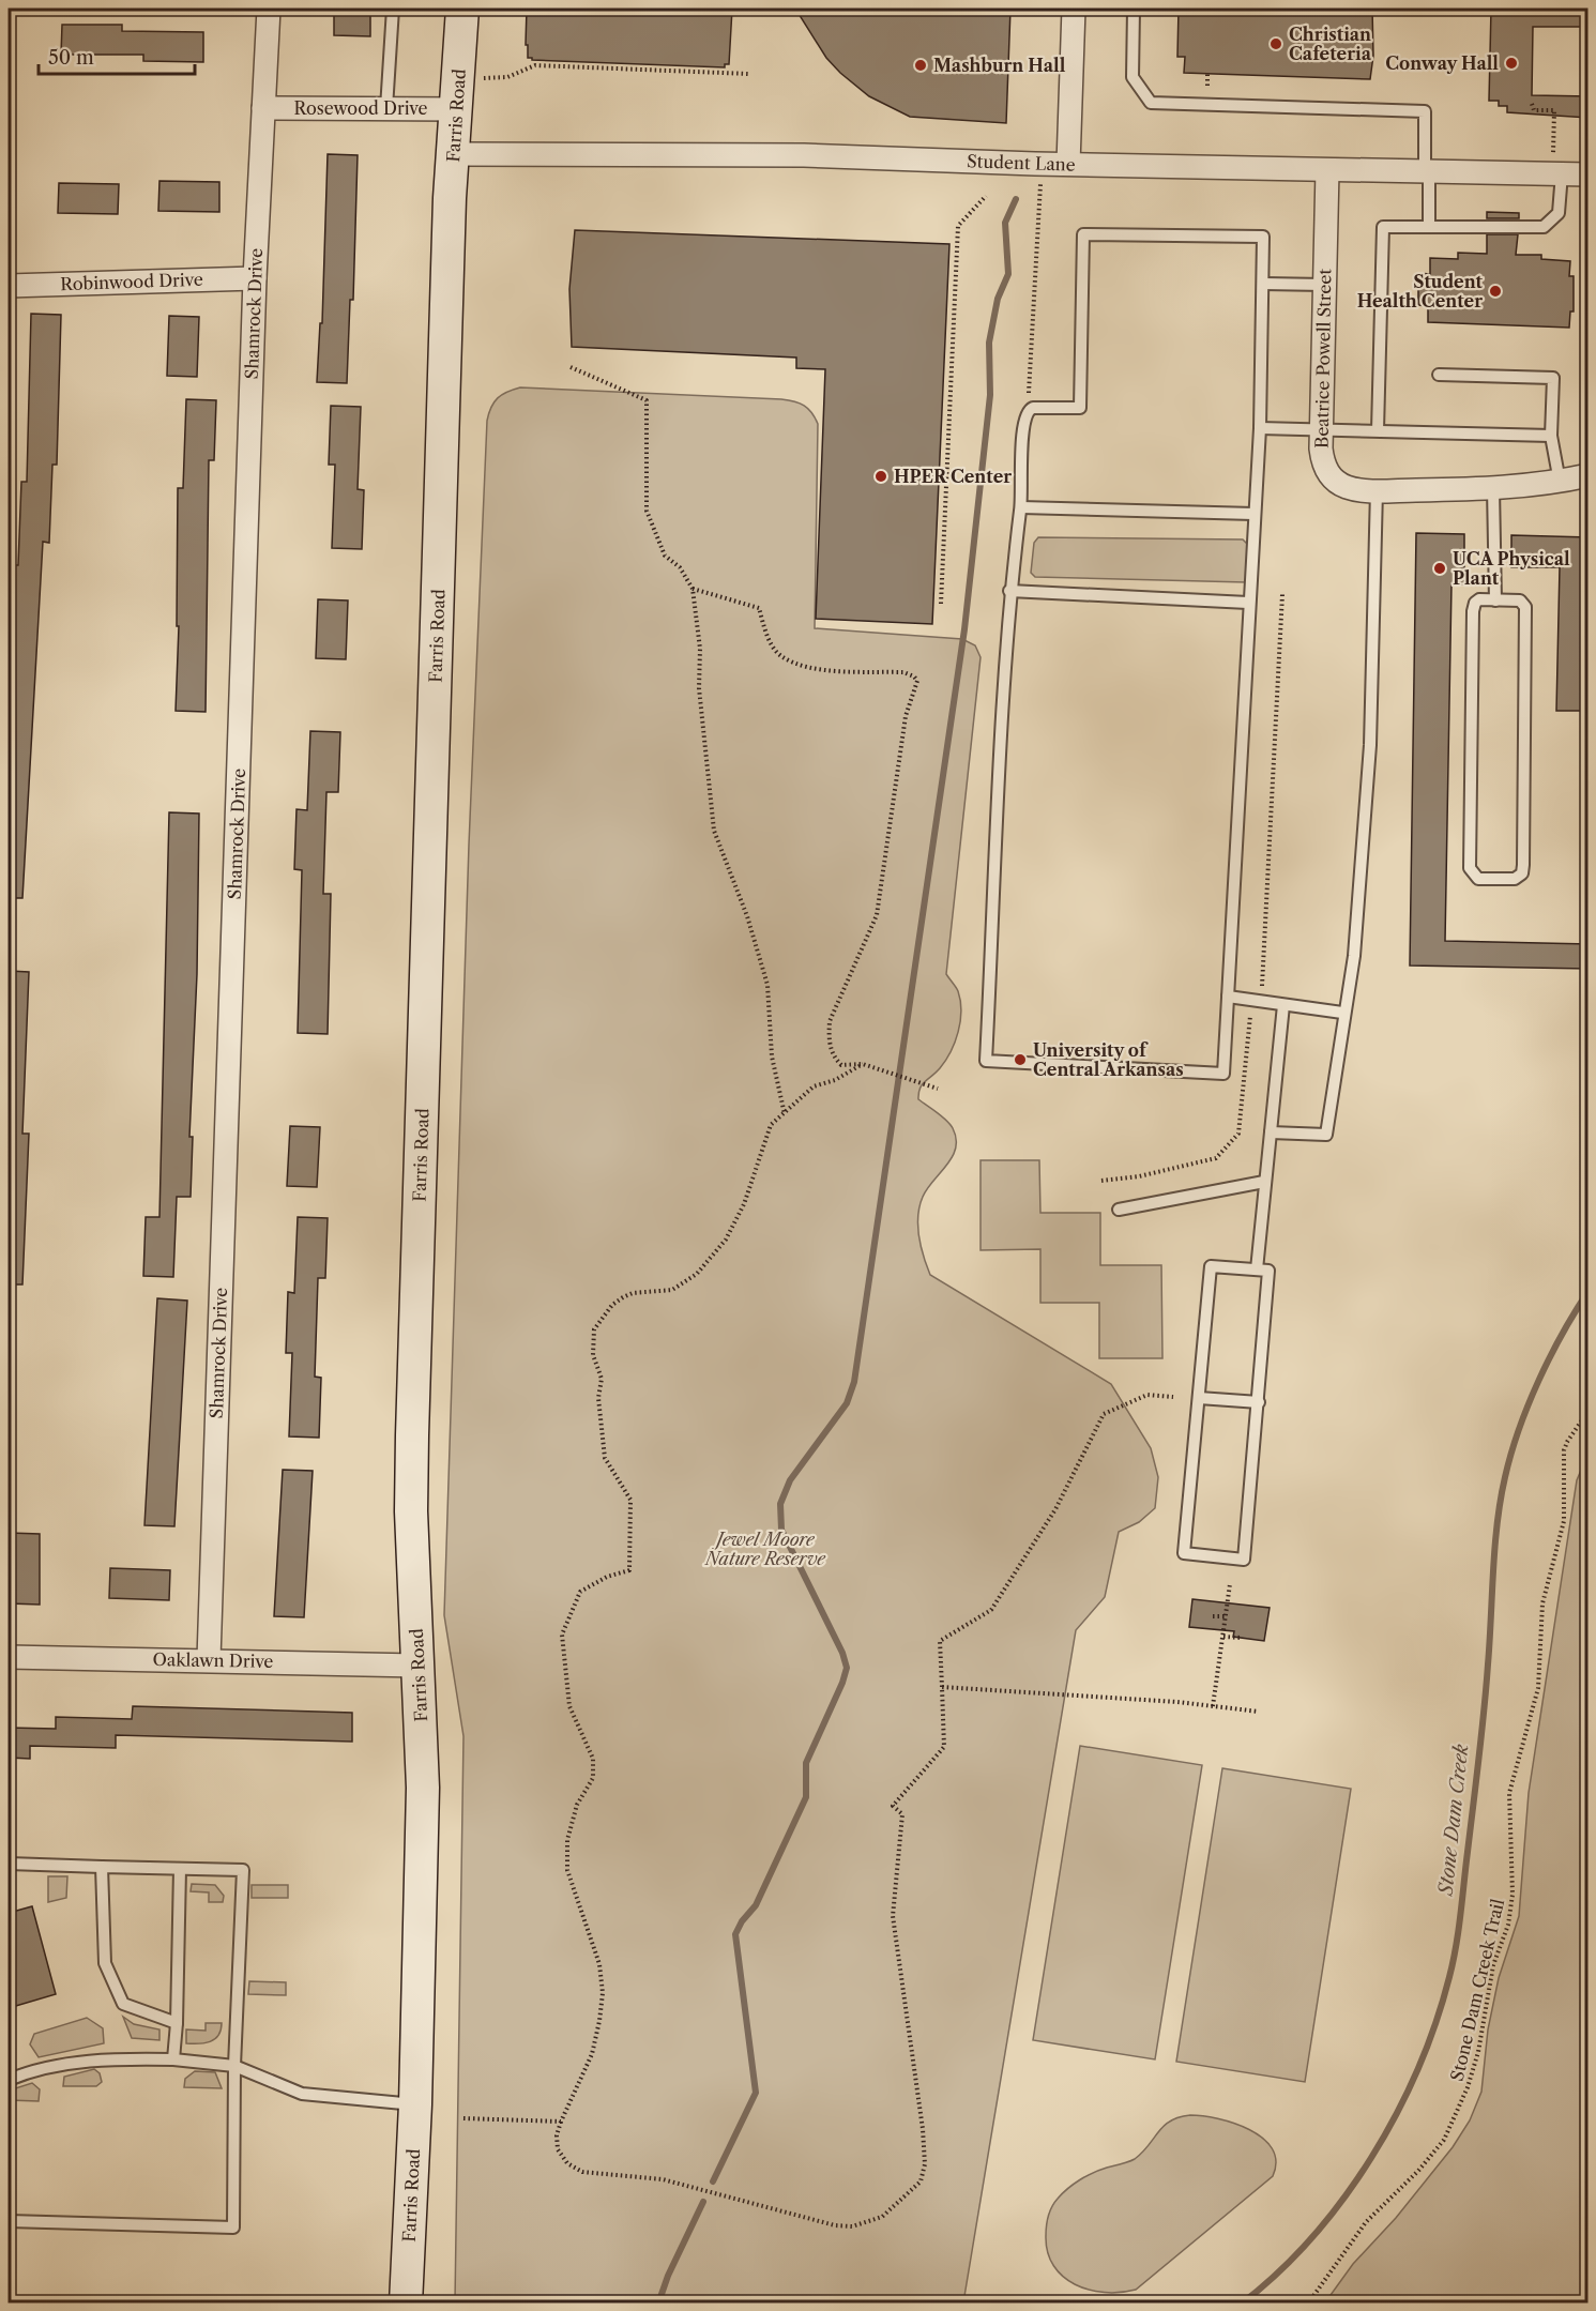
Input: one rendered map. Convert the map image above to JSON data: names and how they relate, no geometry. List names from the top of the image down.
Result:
{
  "streets": {
    "street": [
      "Rosewood Drive",
      "Farris Road",
      "Student Lane",
      "Robinwood Drive",
      "Shamrock Drive",
      "Beatrice Powell Street",
      "Oaklawn Drive"
    ],
    "path": ["Stone Dam Creek Trail"]
  },
  "crossings": [
    ["Rosewood Drive", "Farris Road"],
    ["Rosewood Drive", "Shamrock Drive"],
    ["Farris Road", "Student Lane"],
    ["Farris Road", "Oaklawn Drive"],
    ["Student Lane", "Beatrice Powell Street"],
    ["Robinwood Drive", "Shamrock Drive"],
    ["Shamrock Drive", "Oaklawn Drive"]
  ],
  "water": ["Stone Dam Creek"],
  "parks": ["Jewel Moore Nature Reserve"],
  "places": [
    "Christian Cafeteria",
    "Conway Hall",
    "Mashburn Hall",
    "Student Health Center",
    "HPER Center",
    "UCA Physical Plant",
    "University of Central Arkansas"
  ],
  "scale_bar": "50 m"
}
